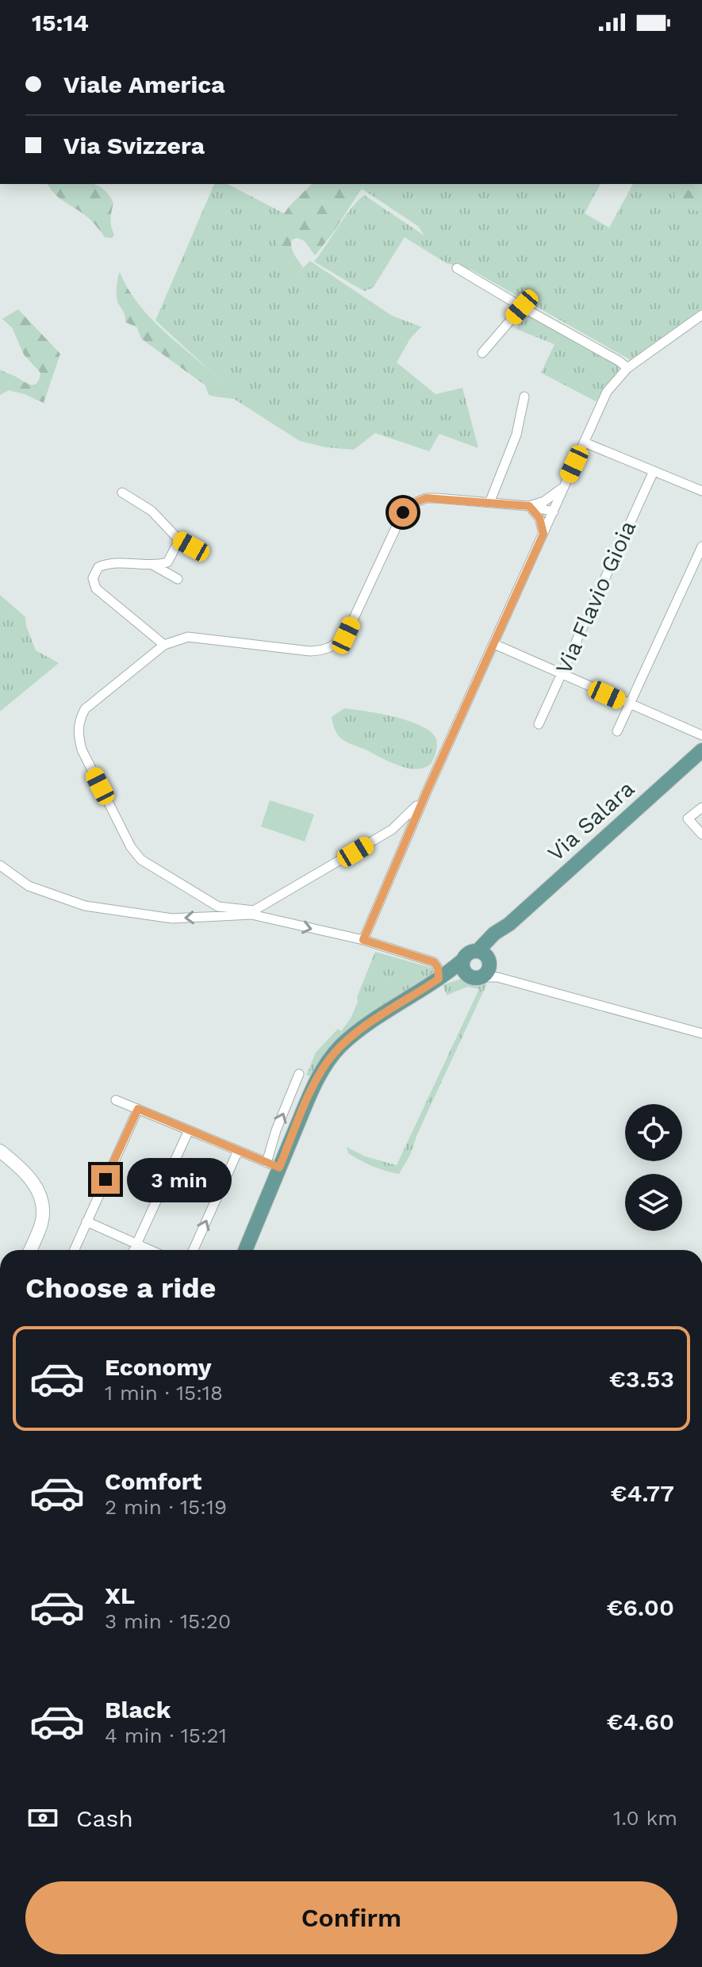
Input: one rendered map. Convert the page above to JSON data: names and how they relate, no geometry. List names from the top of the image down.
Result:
{
  "streets": {
    "main road": ["Via Salara"],
    "street": ["Via Flavio Gioia"]
  },
  "page": {
    "status": "15:14",
    "banner": ["Viale America", "Via Svizzera"],
    "bubble": "3 min",
    "heading": "Choose a ride",
    "list": [
      {
        "name": "Economy",
        "note": "1 min · 15:18",
        "value": "€3.53"
      },
      {
        "name": "Comfort",
        "note": "2 min · 15:19",
        "value": "€4.77"
      },
      {
        "name": "XL",
        "note": "3 min · 15:20",
        "value": "€6.00"
      },
      {
        "name": "Black",
        "note": "4 min · 15:21",
        "value": "€4.60"
      }
    ],
    "pay": ["Cash", "1.0 km"],
    "buttons": "Confirm"
  }
}
